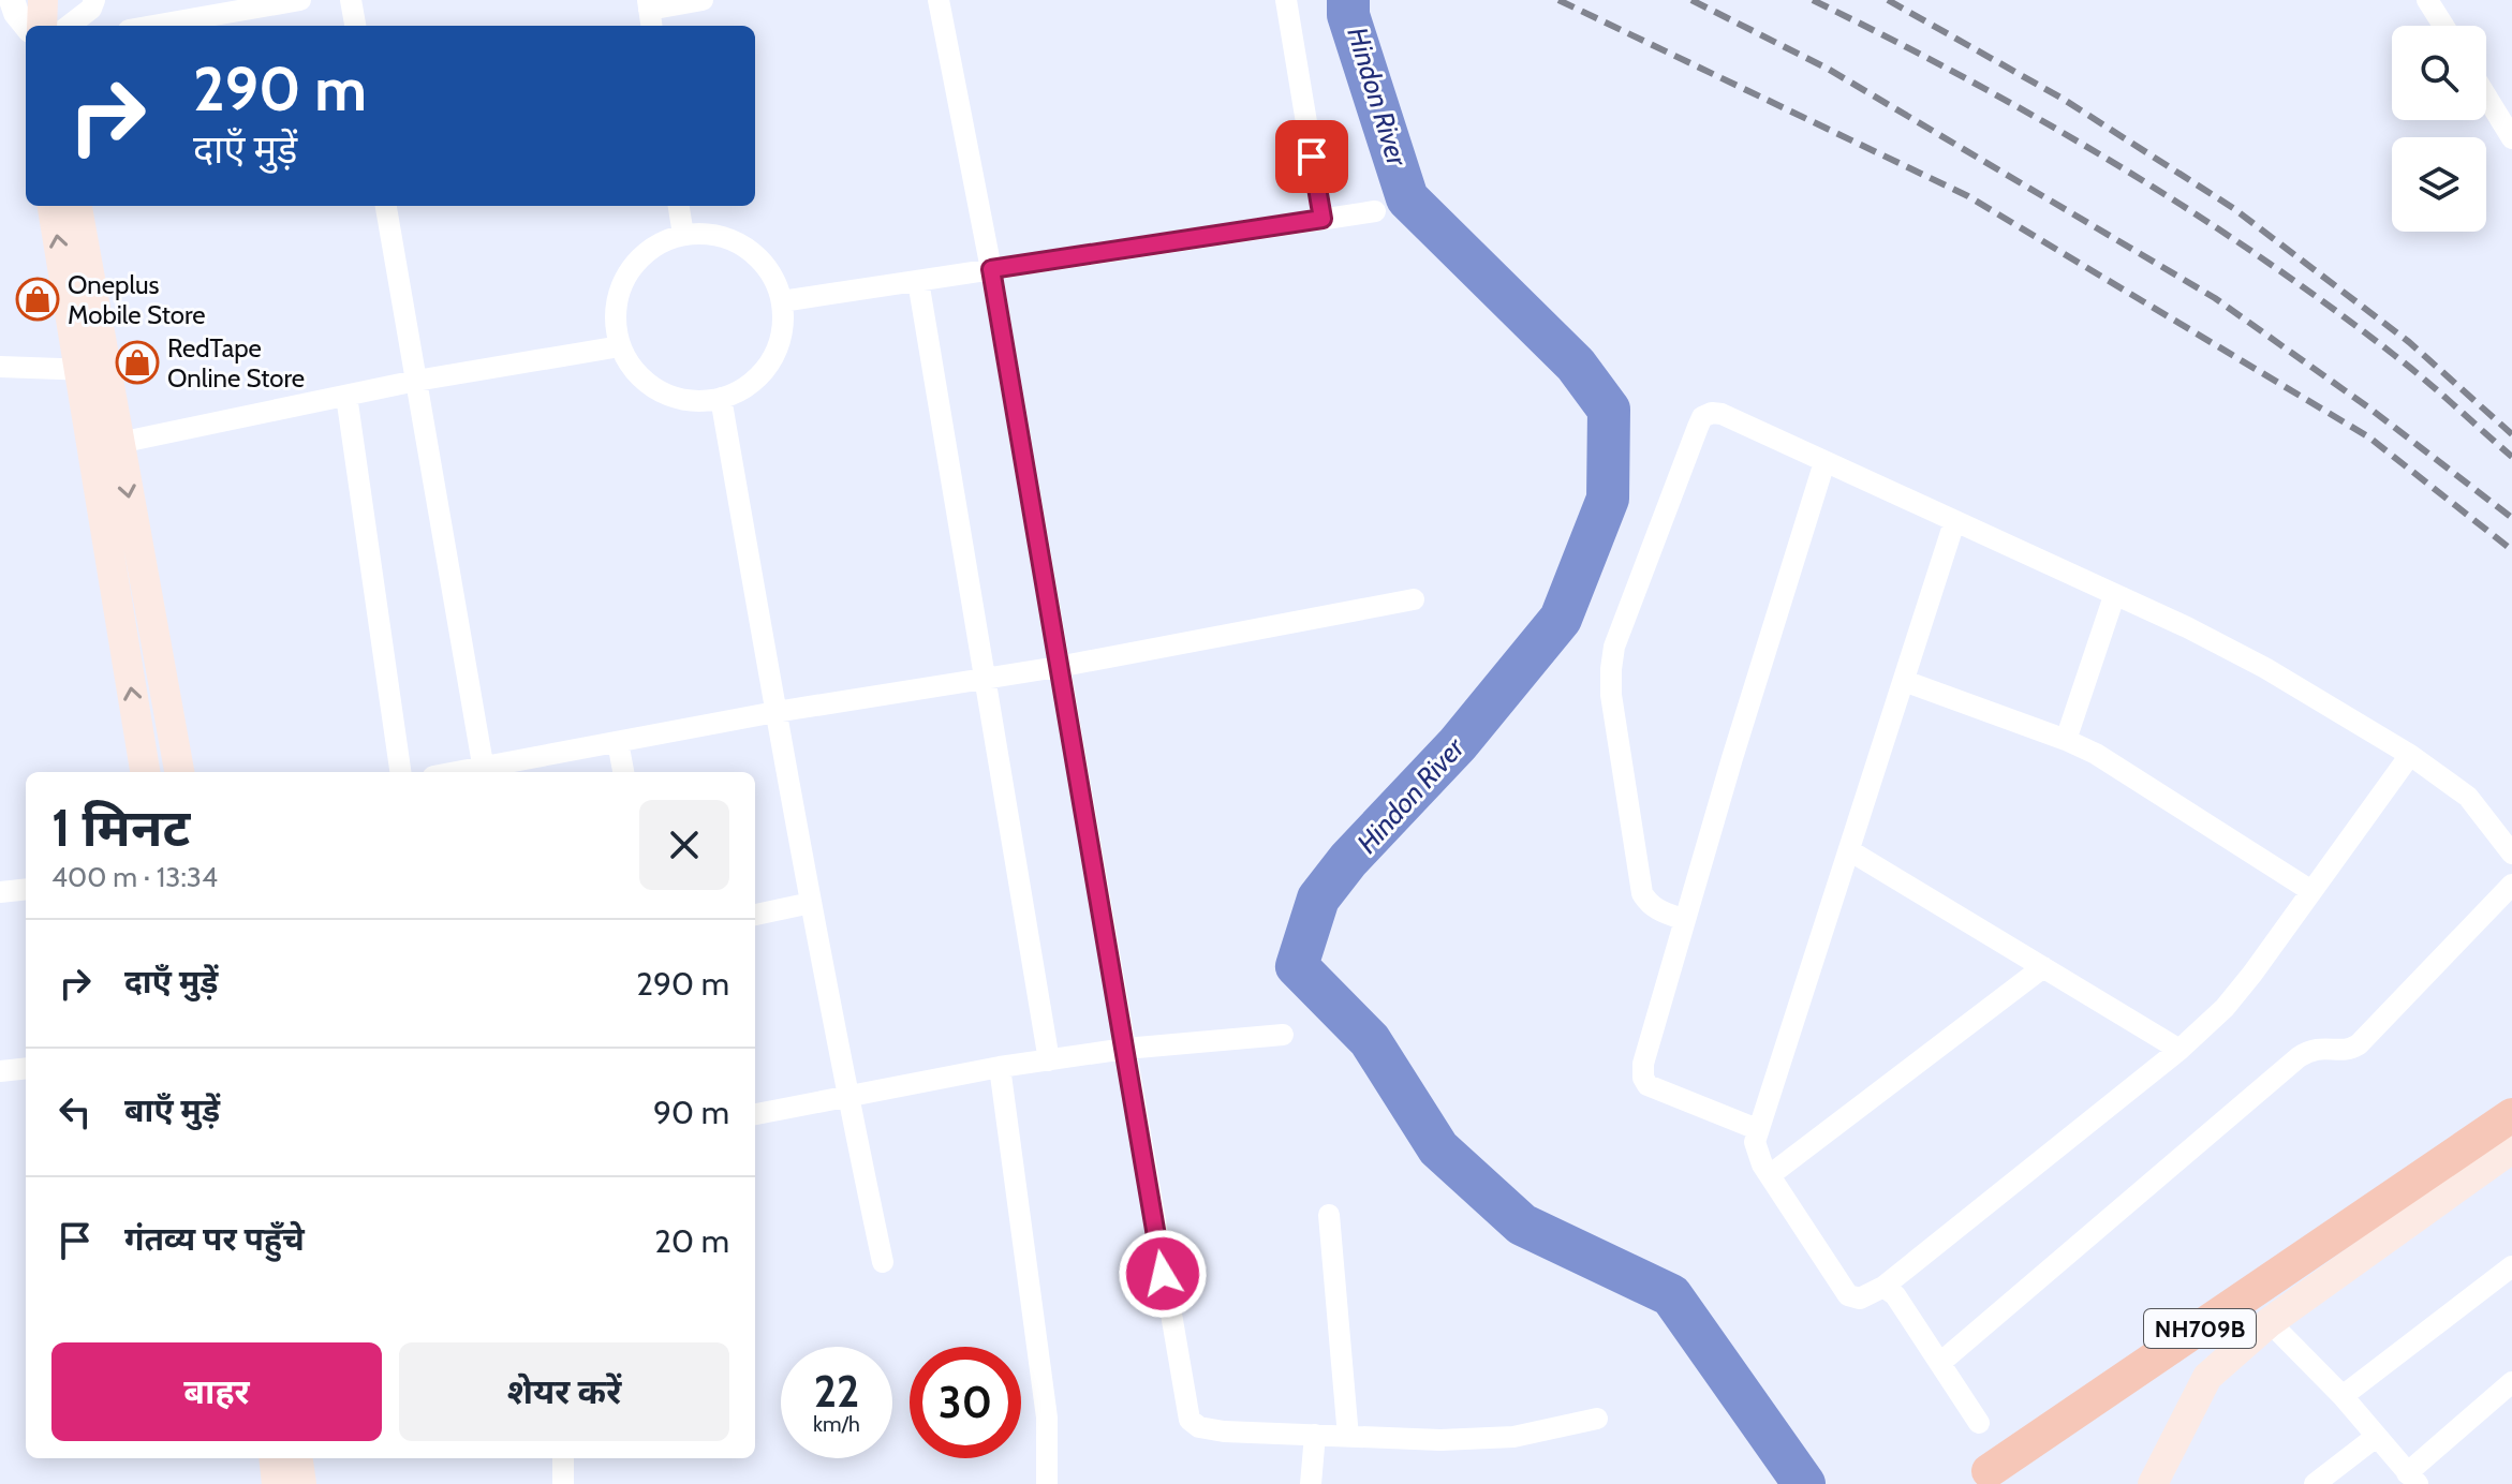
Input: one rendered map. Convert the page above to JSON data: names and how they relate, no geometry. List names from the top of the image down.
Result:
{
  "streets": {
    "highway": ["NH709B"]
  },
  "water": ["Hindon River"],
  "places": {
    "shop": ["Oneplus Mobile Store", "RedTape Online Store"]
  },
  "page": {
    "turn": ["290 m", "दाएँ मुड़ें"],
    "heading": ["1 मिनट", "400 m · 13:34"],
    "list": [
      {
        "name": "दाएँ मुड़ें",
        "value": "290 m"
      },
      {
        "name": "बाएँ मुड़ें",
        "value": "90 m"
      },
      {
        "name": "गंतव्य पर पहुँचे",
        "value": "20 m"
      }
    ],
    "buttons": ["बाहर", "शेयर करें"],
    "speed": "22 km/h",
    "limit": "30"
  }
}
